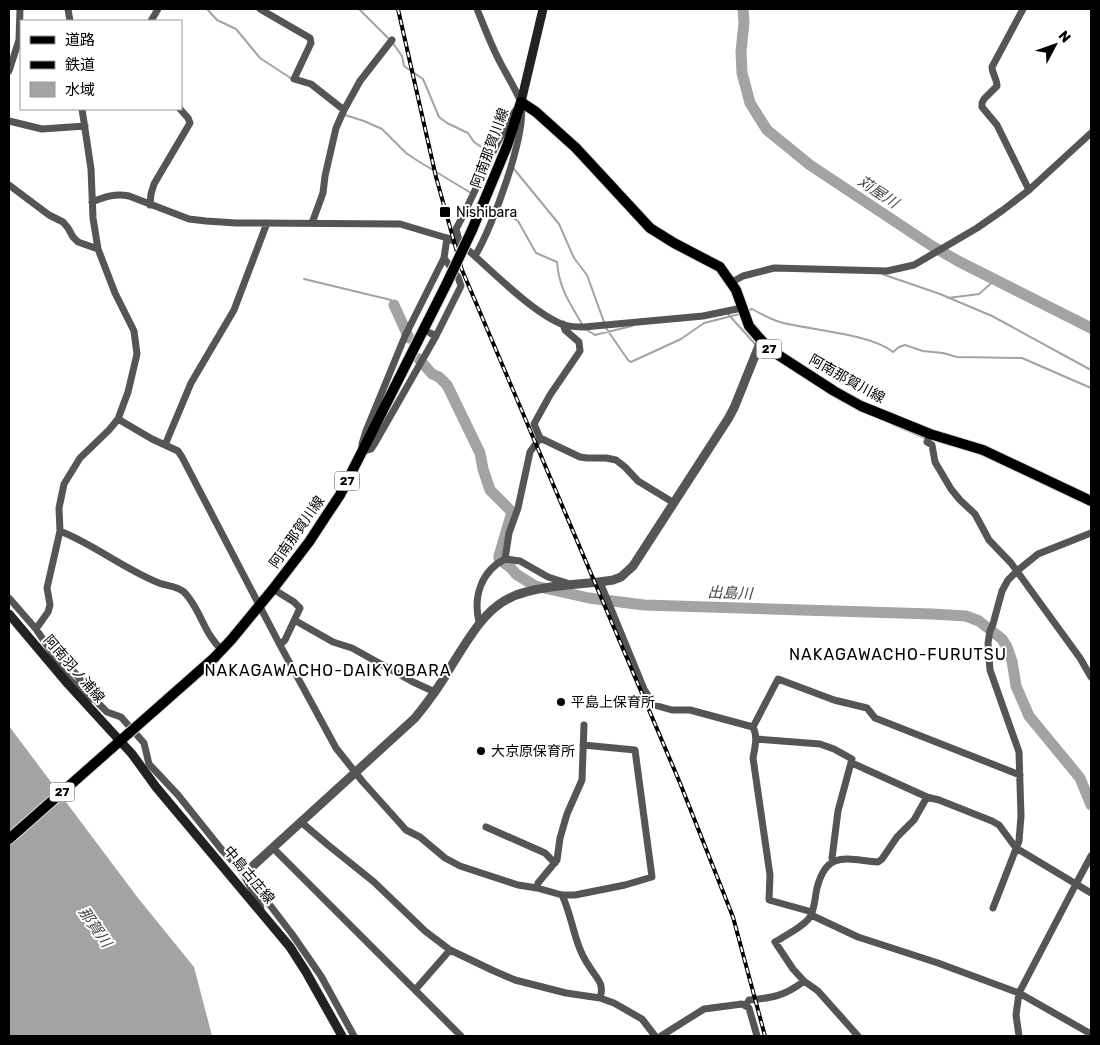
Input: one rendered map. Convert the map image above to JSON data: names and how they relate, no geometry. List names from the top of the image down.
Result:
{
  "streets": {
    "main road": [
      "阿南那賀川線",
      "27",
      "阿南羽ノ浦線",
      "中島古庄線"
    ]
  },
  "crossings": [
    ["阿南那賀川線", "阿南羽ノ浦線"],
    ["阿南那賀川線", "中島古庄線"],
    ["阿南羽ノ浦線", "中島古庄線"]
  ],
  "districts": ["NAKAGAWACHO-FURUTSU", "NAKAGAWACHO-DAIKYOBARA"],
  "water": ["苅屋川", "出島川", "那賀川"],
  "places": {
    "transit": ["Nishibara"],
    "other": ["平島上保育所", "大京原保育所"]
  },
  "legend": ["道路", "鉄道", "水域"],
  "north": "top right"
}
